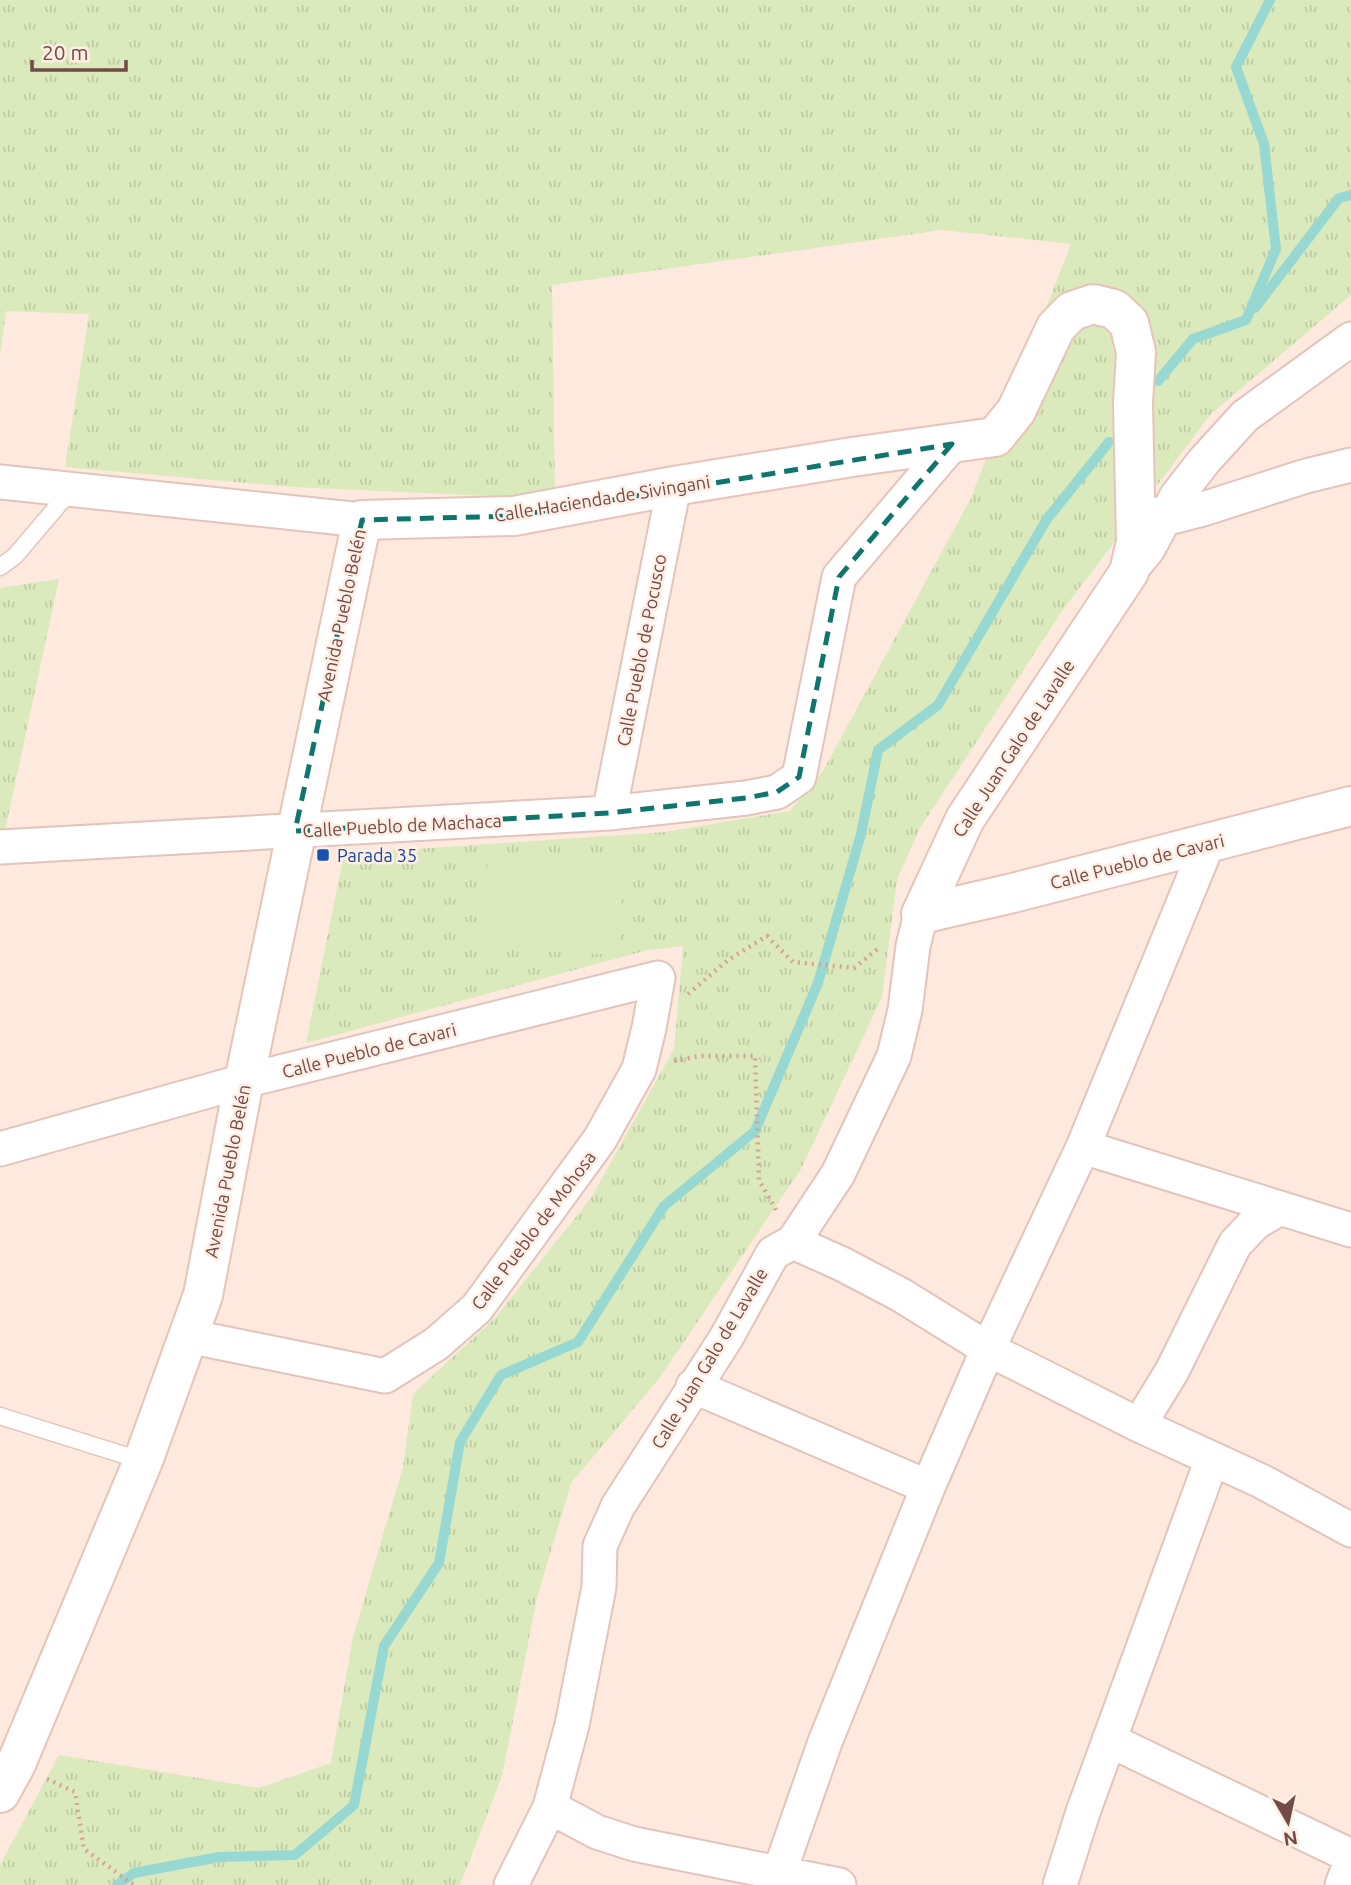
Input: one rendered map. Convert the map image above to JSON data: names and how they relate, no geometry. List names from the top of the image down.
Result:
{
  "streets": {
    "street": [
      "Calle Hacienda de Sivingani",
      "Avenida Pueblo Belén",
      "Calle Pueblo de Pocusco",
      "Calle Juan Galo de Lavalle",
      "Calle Pueblo de Machaca",
      "Calle Pueblo de Cavari",
      "Calle Pueblo de Mohosa"
    ]
  },
  "crossings": [
    ["Calle Hacienda de Sivingani", "Avenida Pueblo Belén"],
    ["Calle Hacienda de Sivingani", "Calle Pueblo de Pocusco"],
    ["Calle Hacienda de Sivingani", "Calle Juan Galo de Lavalle"],
    ["Calle Hacienda de Sivingani", "Calle Pueblo de Machaca"],
    ["Avenida Pueblo Belén", "Calle Pueblo de Machaca"],
    ["Avenida Pueblo Belén", "Calle Pueblo de Cavari"],
    ["Avenida Pueblo Belén", "Calle Pueblo de Mohosa"],
    ["Calle Pueblo de Pocusco", "Calle Pueblo de Machaca"],
    ["Calle Juan Galo de Lavalle", "Calle Pueblo de Machaca"],
    ["Calle Juan Galo de Lavalle", "Calle Pueblo de Cavari"],
    ["Calle Pueblo de Cavari", "Calle Pueblo de Mohosa"]
  ],
  "places": {
    "transit": ["Parada 35"]
  },
  "scale_bar": "20 m",
  "north": "bottom"
}
